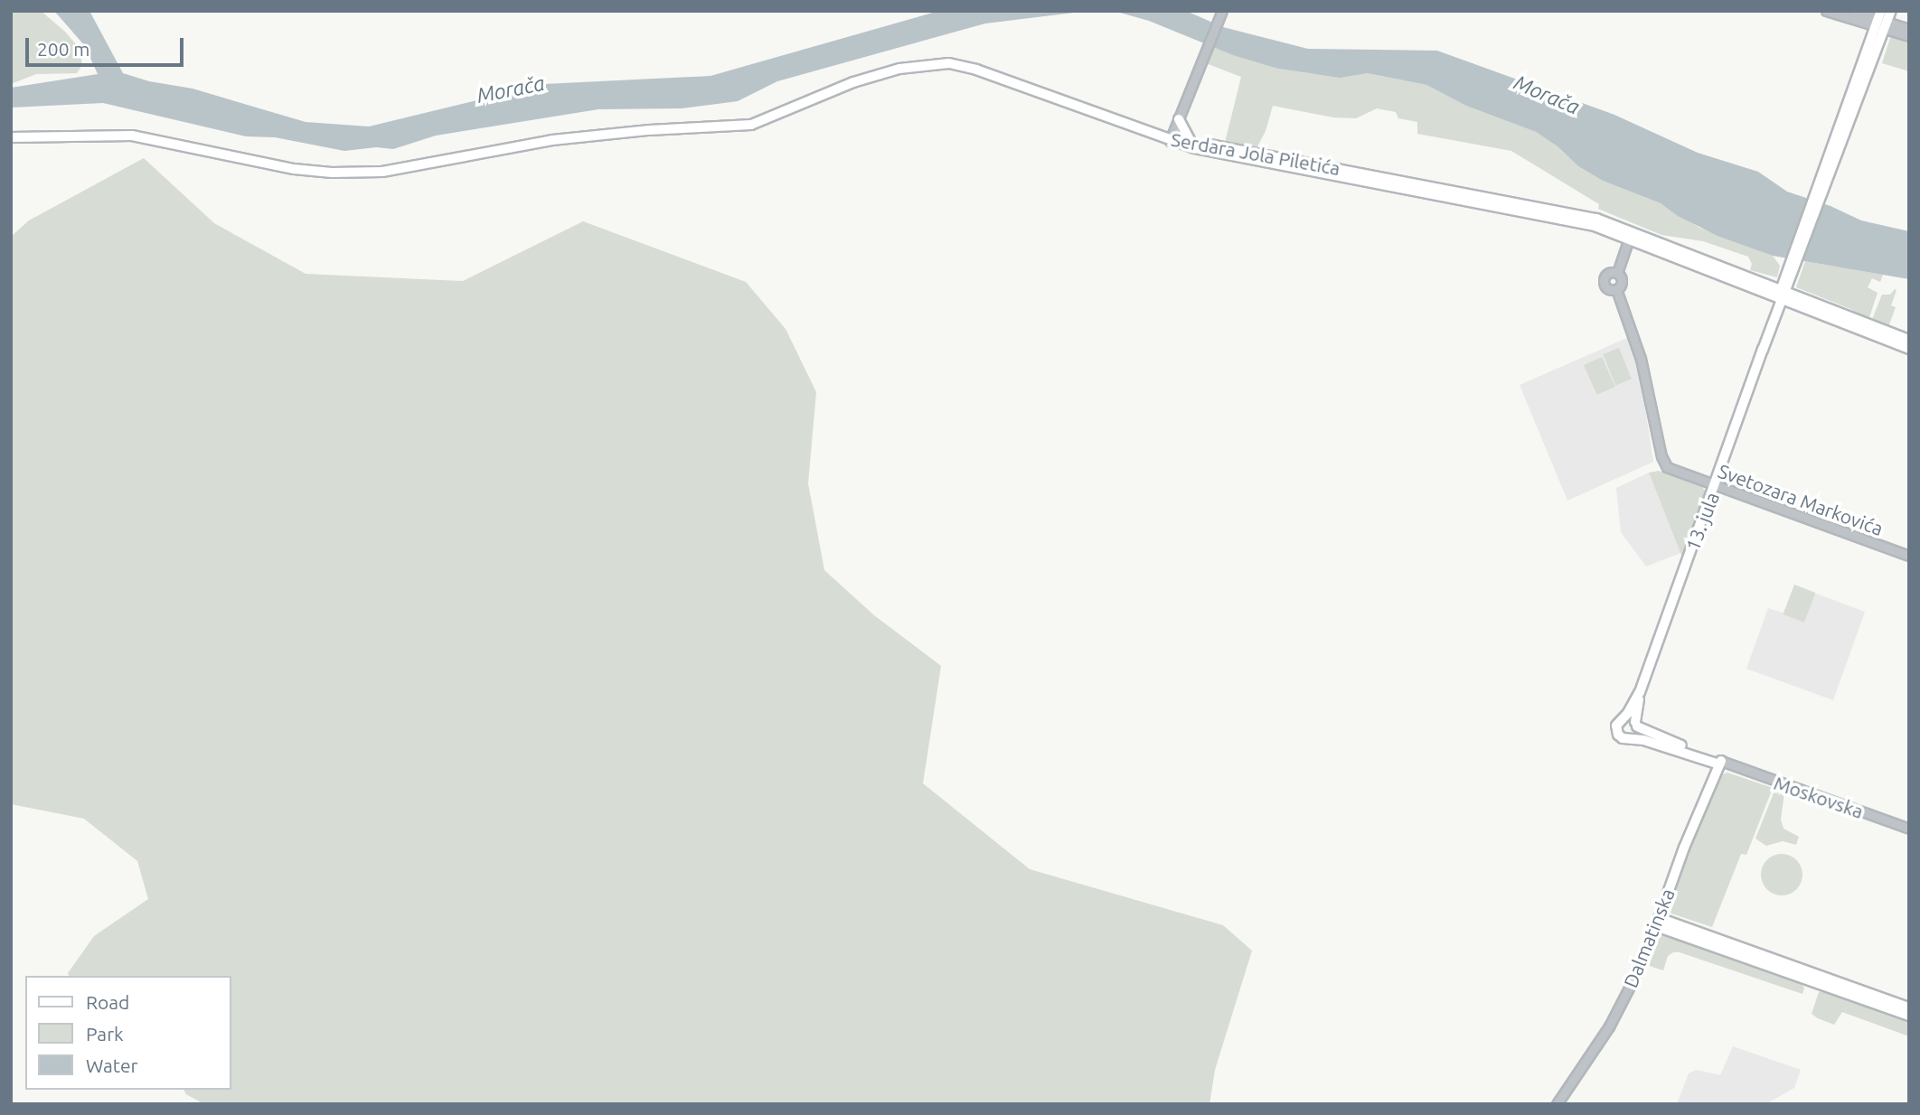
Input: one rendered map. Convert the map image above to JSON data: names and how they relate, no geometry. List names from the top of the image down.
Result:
{
  "streets": {
    "main road": [
      "Serdara Jola Piletića",
      "13. jula",
      "Moskovska",
      "Dalmatinska"
    ],
    "street": ["Svetozara Markovića"]
  },
  "crossings": [
    ["Serdara Jola Piletića", "13. jula"],
    ["Svetozara Markovića", "13. jula"],
    ["Moskovska", "Dalmatinska"]
  ],
  "water": ["Morača"],
  "legend": ["Road", "Park", "Water"],
  "scale_bar": "200 m"
}
